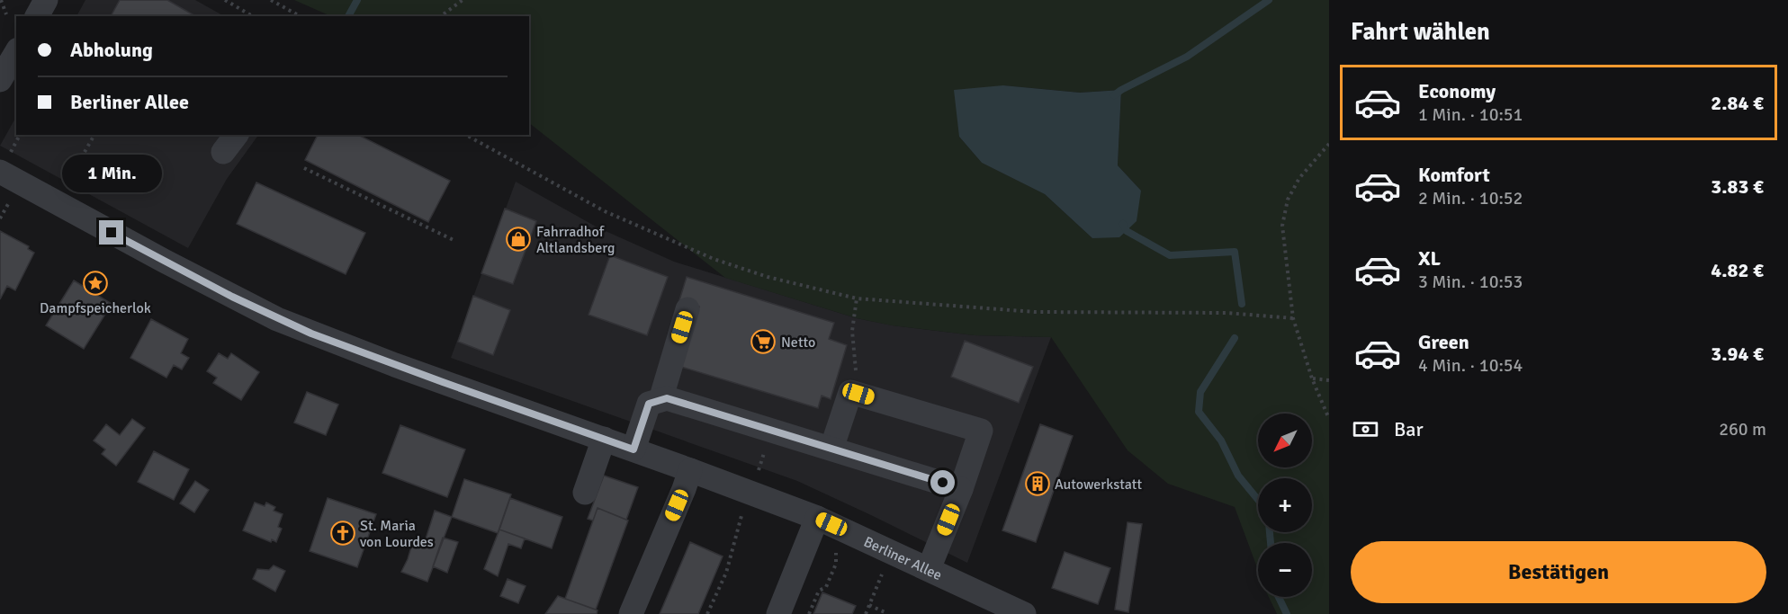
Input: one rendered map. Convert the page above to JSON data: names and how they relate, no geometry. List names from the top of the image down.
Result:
{
  "streets": {
    "street": ["Berliner Allee"]
  },
  "places": {
    "shop": ["Fahrradhof Altlandsberg"],
    "place": ["Dampfspeicherlok"],
    "supermarket": ["Netto"],
    "building": ["Autowerkstatt"],
    "church": ["St. Maria von Lourdes"]
  },
  "north": "bottom left",
  "page": {
    "heading": "Fahrt wählen",
    "banner": ["Abholung", "Berliner Allee"],
    "list": [
      {
        "name": "Economy",
        "note": "1 Min. · 10:51",
        "value": "2.84 €"
      },
      {
        "name": "Komfort",
        "note": "2 Min. · 10:52",
        "value": "3.83 €"
      },
      {
        "name": "XL",
        "note": "3 Min. · 10:53",
        "value": "4.82 €"
      },
      {
        "name": "Green",
        "note": "4 Min. · 10:54",
        "value": "3.94 €"
      }
    ],
    "bubble": "1 Min.",
    "pay": ["Bar", "260 m"],
    "map_buttons": ["+", "−"],
    "buttons": "Bestätigen"
  }
}
